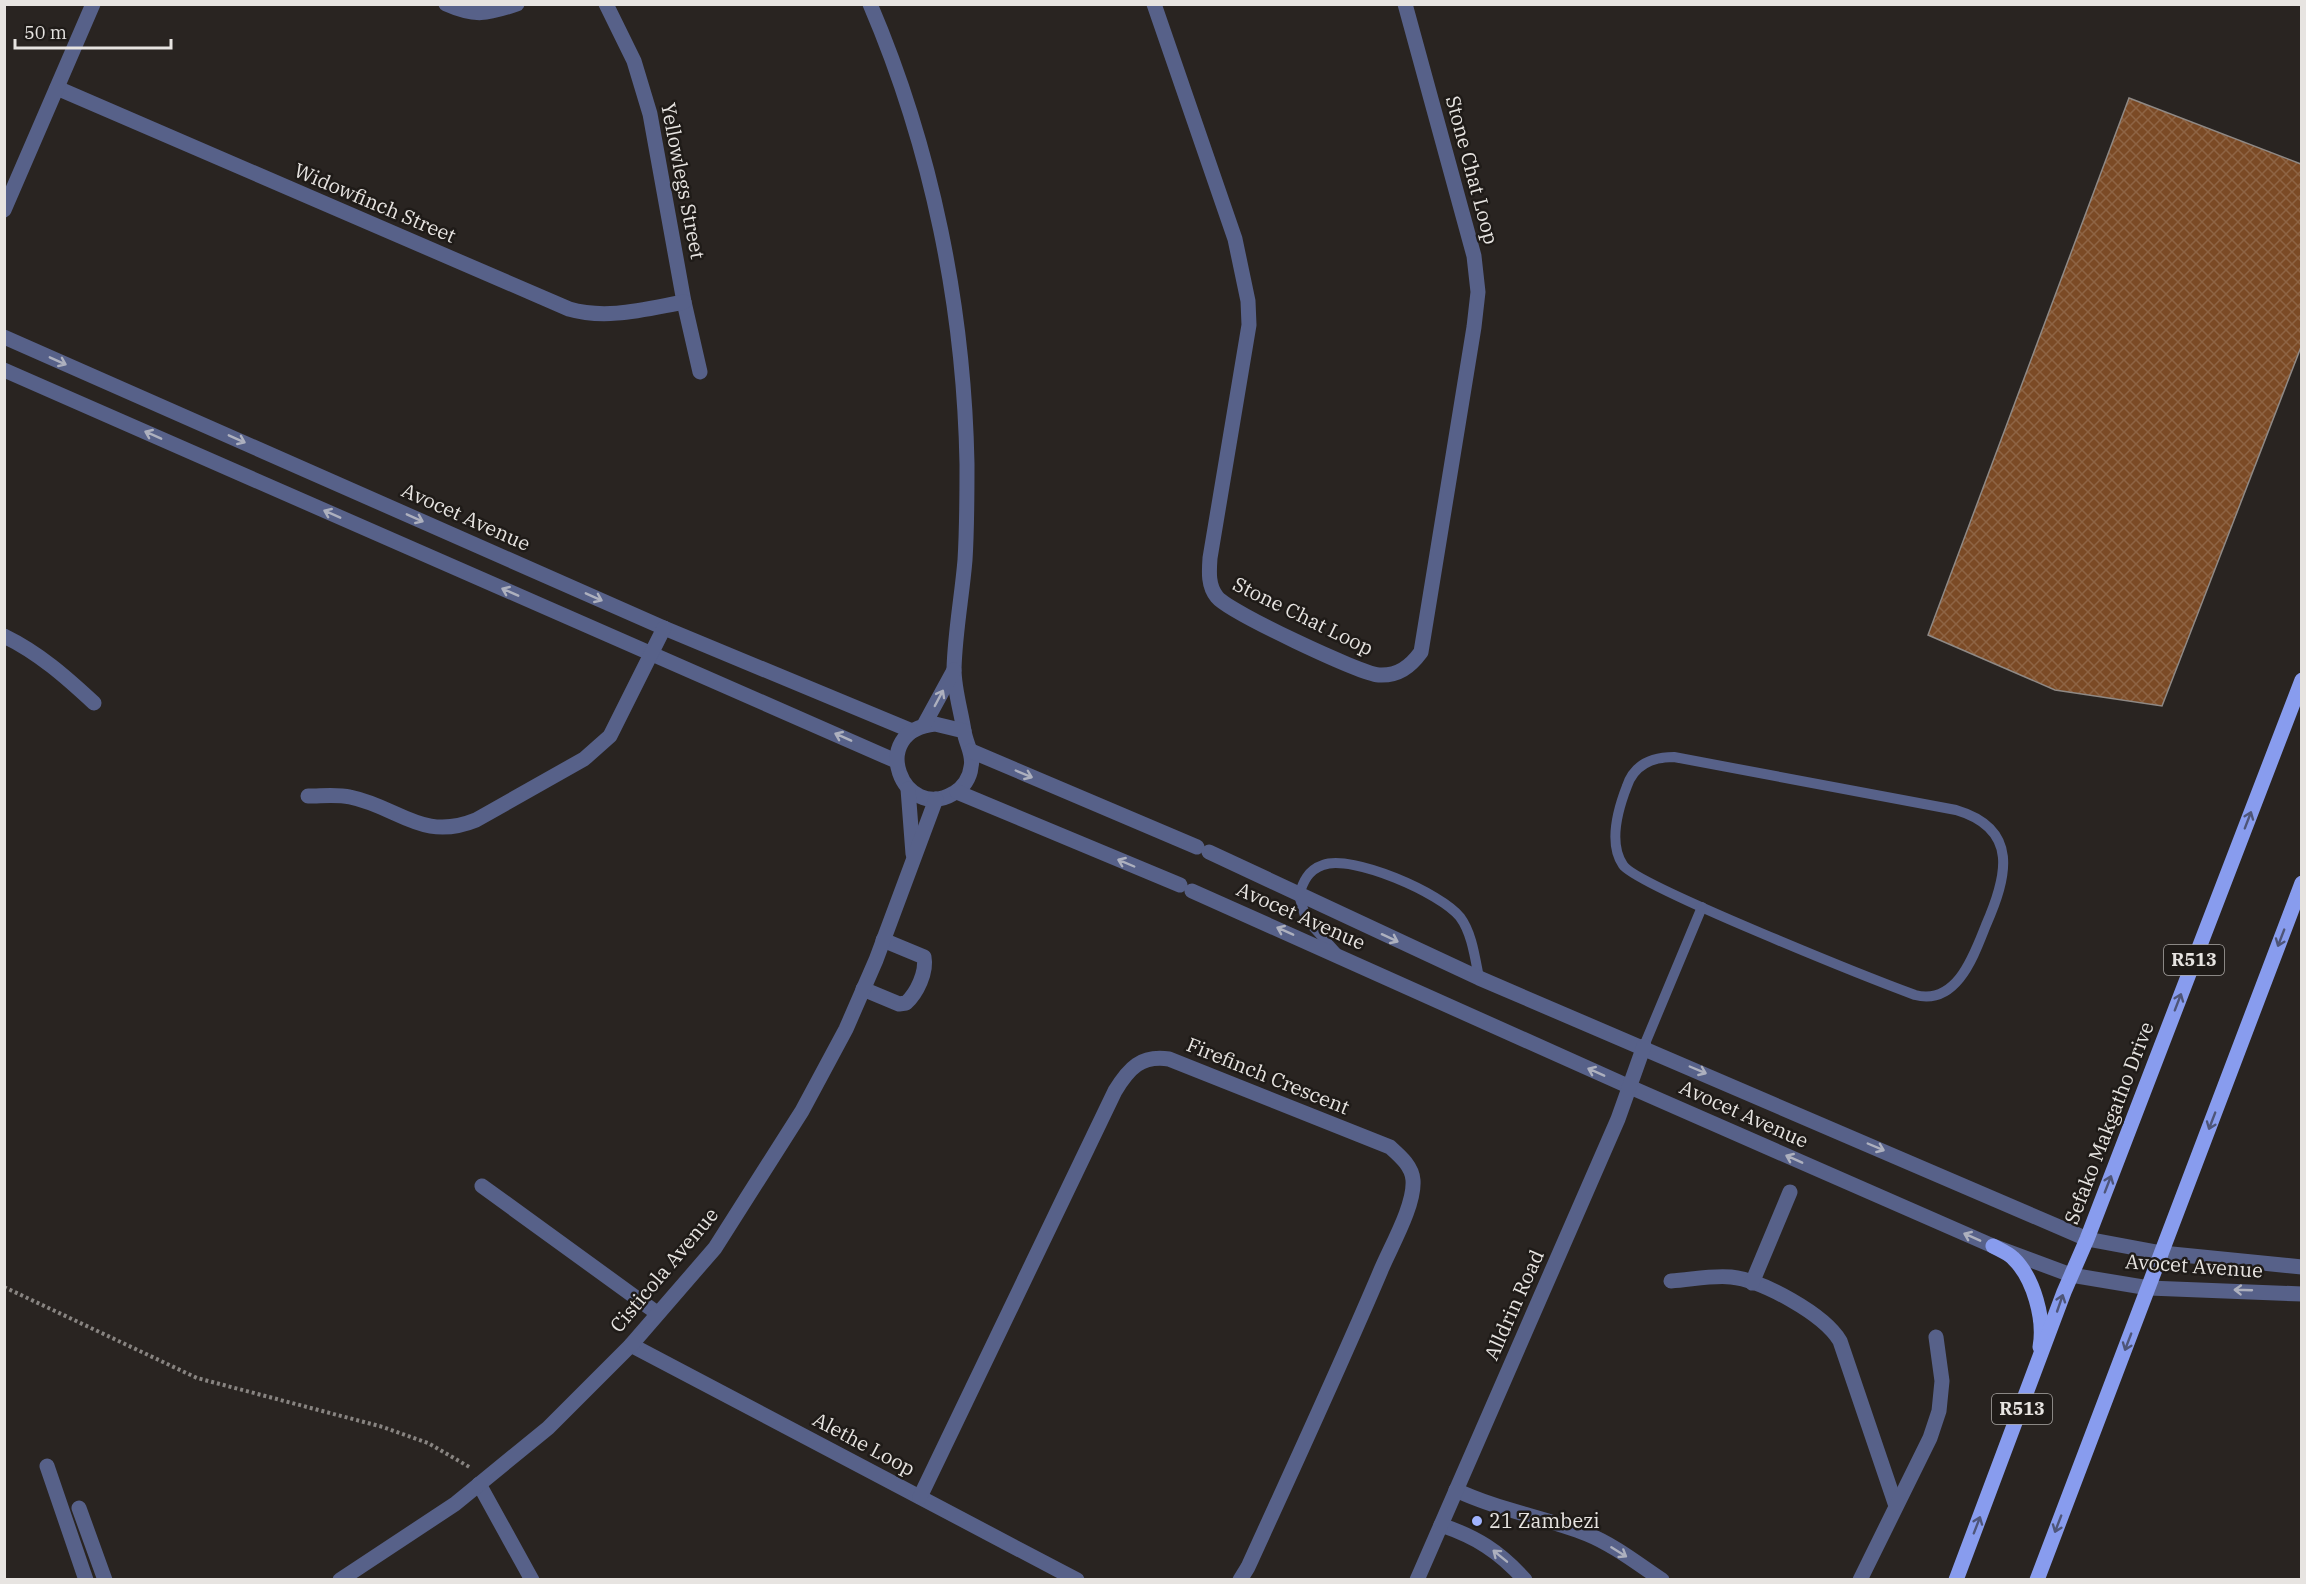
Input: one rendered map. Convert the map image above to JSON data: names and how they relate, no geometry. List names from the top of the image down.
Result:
{
  "streets": {
    "main road": ["R513", "Sefako Makgatho Drive"],
    "street": [
      "Stone Chat Loop",
      "Yellowlegs Street",
      "Widowfinch Street",
      "Avocet Avenue",
      "Firefinch Crescent",
      "Cisticola Avenue",
      "Alldrin Road",
      "Alethe Loop"
    ]
  },
  "crossings": [
    ["Yellowlegs Street", "Widowfinch Street"],
    ["Avocet Avenue", "Sefako Makgatho Drive"],
    ["Avocet Avenue", "Cisticola Avenue"],
    ["Avocet Avenue", "Alldrin Road"],
    ["Firefinch Crescent", "Alethe Loop"],
    ["Cisticola Avenue", "Alethe Loop"]
  ],
  "places": ["21 Zambezi"],
  "scale_bar": "50 m"
}
